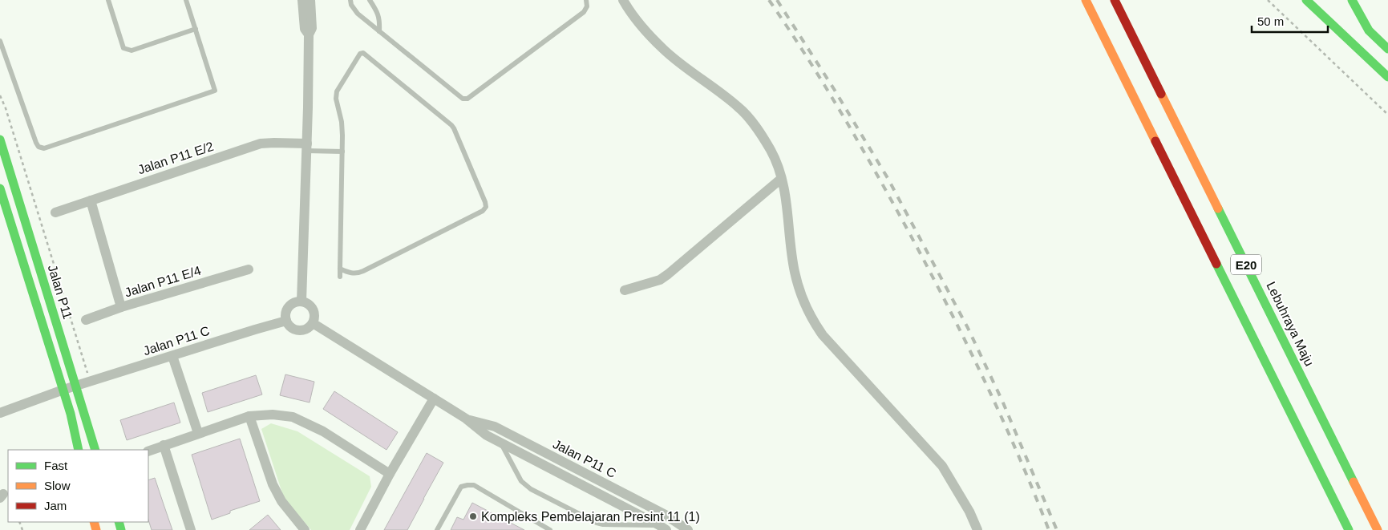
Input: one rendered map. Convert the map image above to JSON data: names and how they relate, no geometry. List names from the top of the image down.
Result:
{
  "streets": {
    "main road": ["E20", "Jalan P11", "Lebuhraya Maju"],
    "street": ["Jalan P11 E/2", "Jalan P11 E/4", "Jalan P11 C"]
  },
  "crossings": [
    ["Jalan P11", "Jalan P11 C"]
  ],
  "places": ["Kompleks Pembelajaran Presint 11 (1)"],
  "legend": ["Fast", "Slow", "Jam"],
  "scale_bar": "50 m"
}
